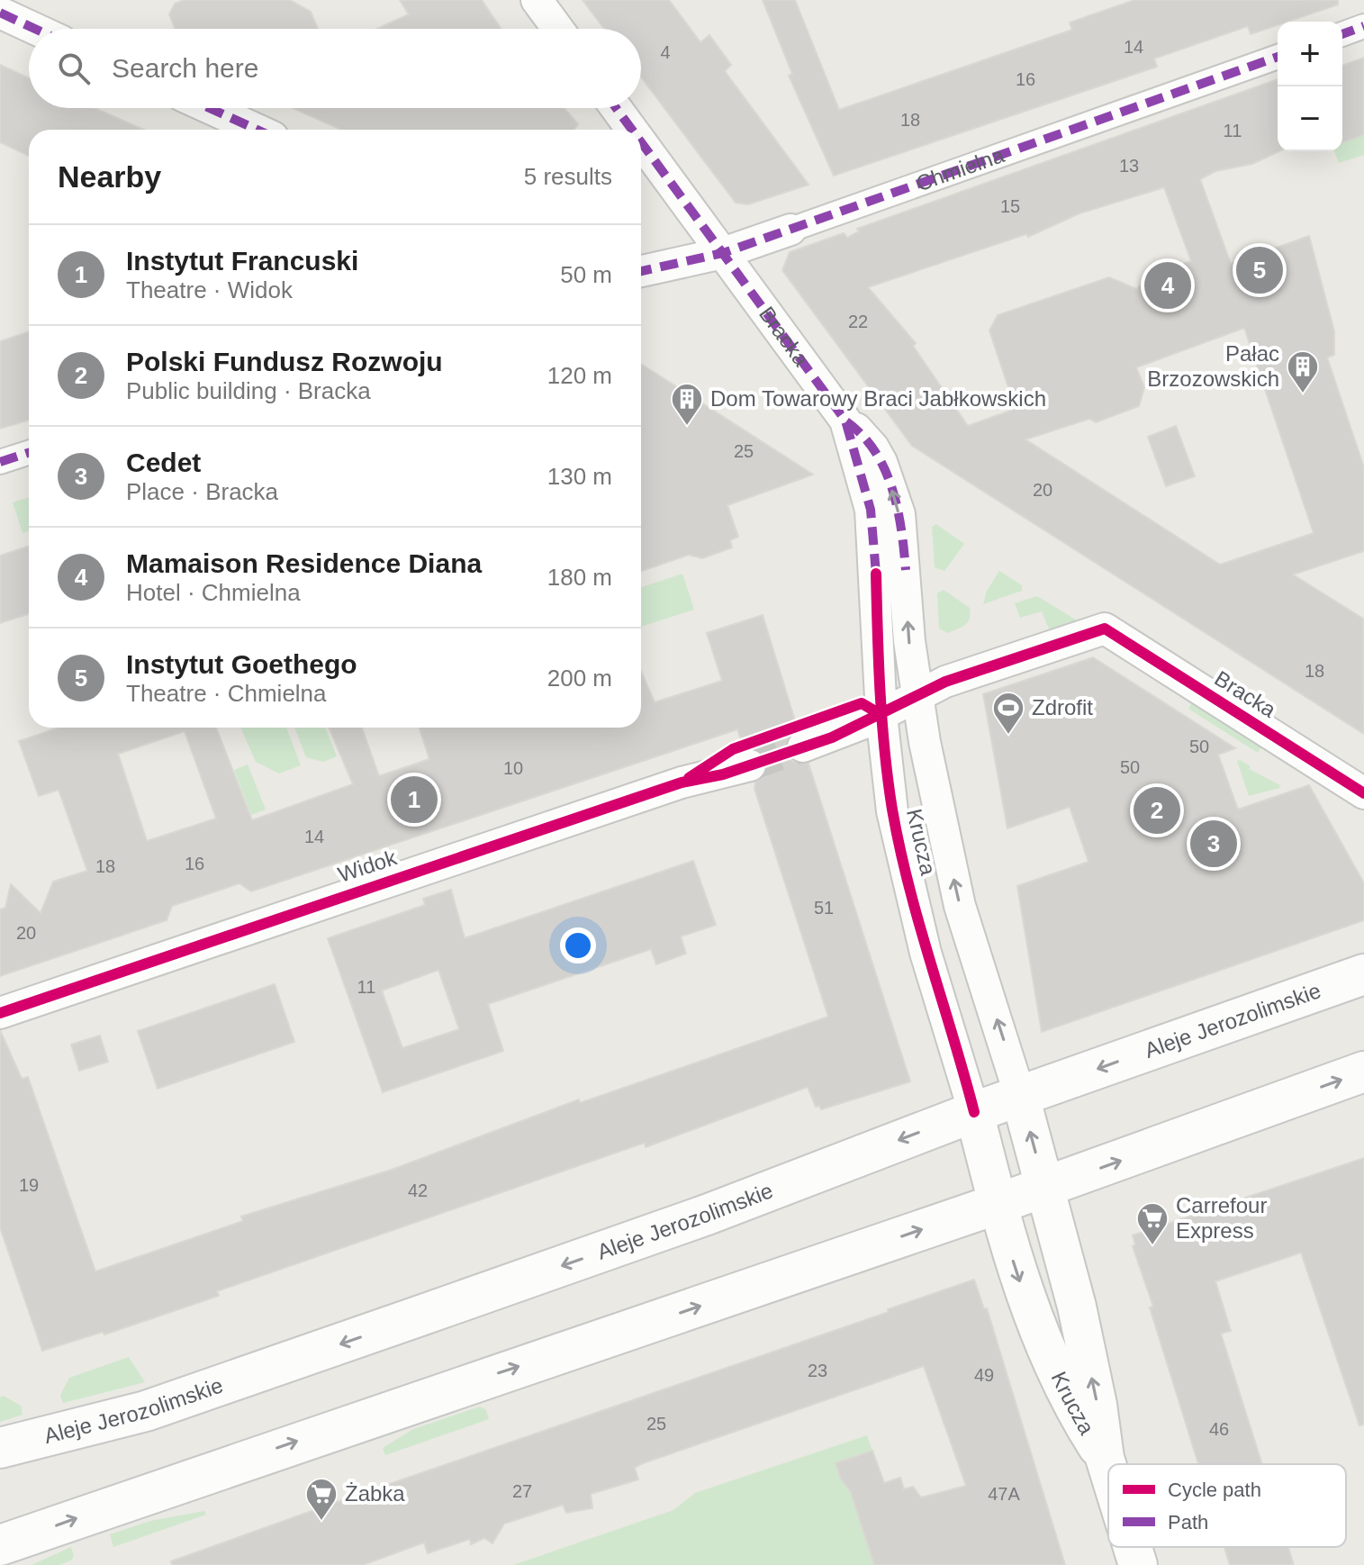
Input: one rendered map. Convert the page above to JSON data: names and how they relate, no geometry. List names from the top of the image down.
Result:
{
  "streets": {
    "main road": ["Aleje Jerozolimskie"],
    "street": [
      "Chmielna",
      "Bracka",
      "Krucza",
      "Widok"
    ]
  },
  "crossings": [
    ["Chmielna", "Bracka"],
    ["Bracka", "Krucza"],
    ["Krucza", "Aleje Jerozolimskie"]
  ],
  "places": {
    "building": ["Pałac Brzozowskich", "Dom Towarowy Braci Jabłkowskich"],
    "sports": ["Zdrofit"],
    "supermarket": ["Carrefour Express", "Żabka"]
  },
  "house_numbers": [
    "14",
    "4",
    "16",
    "18",
    "11",
    "13",
    "15",
    "22",
    "25",
    "20",
    "18",
    "50",
    "50",
    "10",
    "14",
    "16",
    "18",
    "51",
    "20",
    "11",
    "19",
    "42",
    "23",
    "49",
    "25",
    "46",
    "27",
    "47A"
  ],
  "legend": ["Cycle path", "Path"],
  "page": {
    "map_buttons": ["+", "−"],
    "search": "Search here",
    "heading": ["Nearby", "5 results"],
    "list": [
      {
        "mark": "1",
        "name": "Instytut Francuski",
        "note": "Theatre · Widok",
        "value": "50 m"
      },
      {
        "mark": "2",
        "name": "Polski Fundusz Rozwoju",
        "note": "Public building · Bracka",
        "value": "120 m"
      },
      {
        "mark": "3",
        "name": "Cedet",
        "note": "Place · Bracka",
        "value": "130 m"
      },
      {
        "mark": "4",
        "name": "Mamaison Residence Diana",
        "note": "Hotel · Chmielna",
        "value": "180 m"
      },
      {
        "mark": "5",
        "name": "Instytut Goethego",
        "note": "Theatre · Chmielna",
        "value": "200 m"
      }
    ],
    "pins": [
      "5",
      "4",
      "1",
      "2",
      "3"
    ]
  }
}
